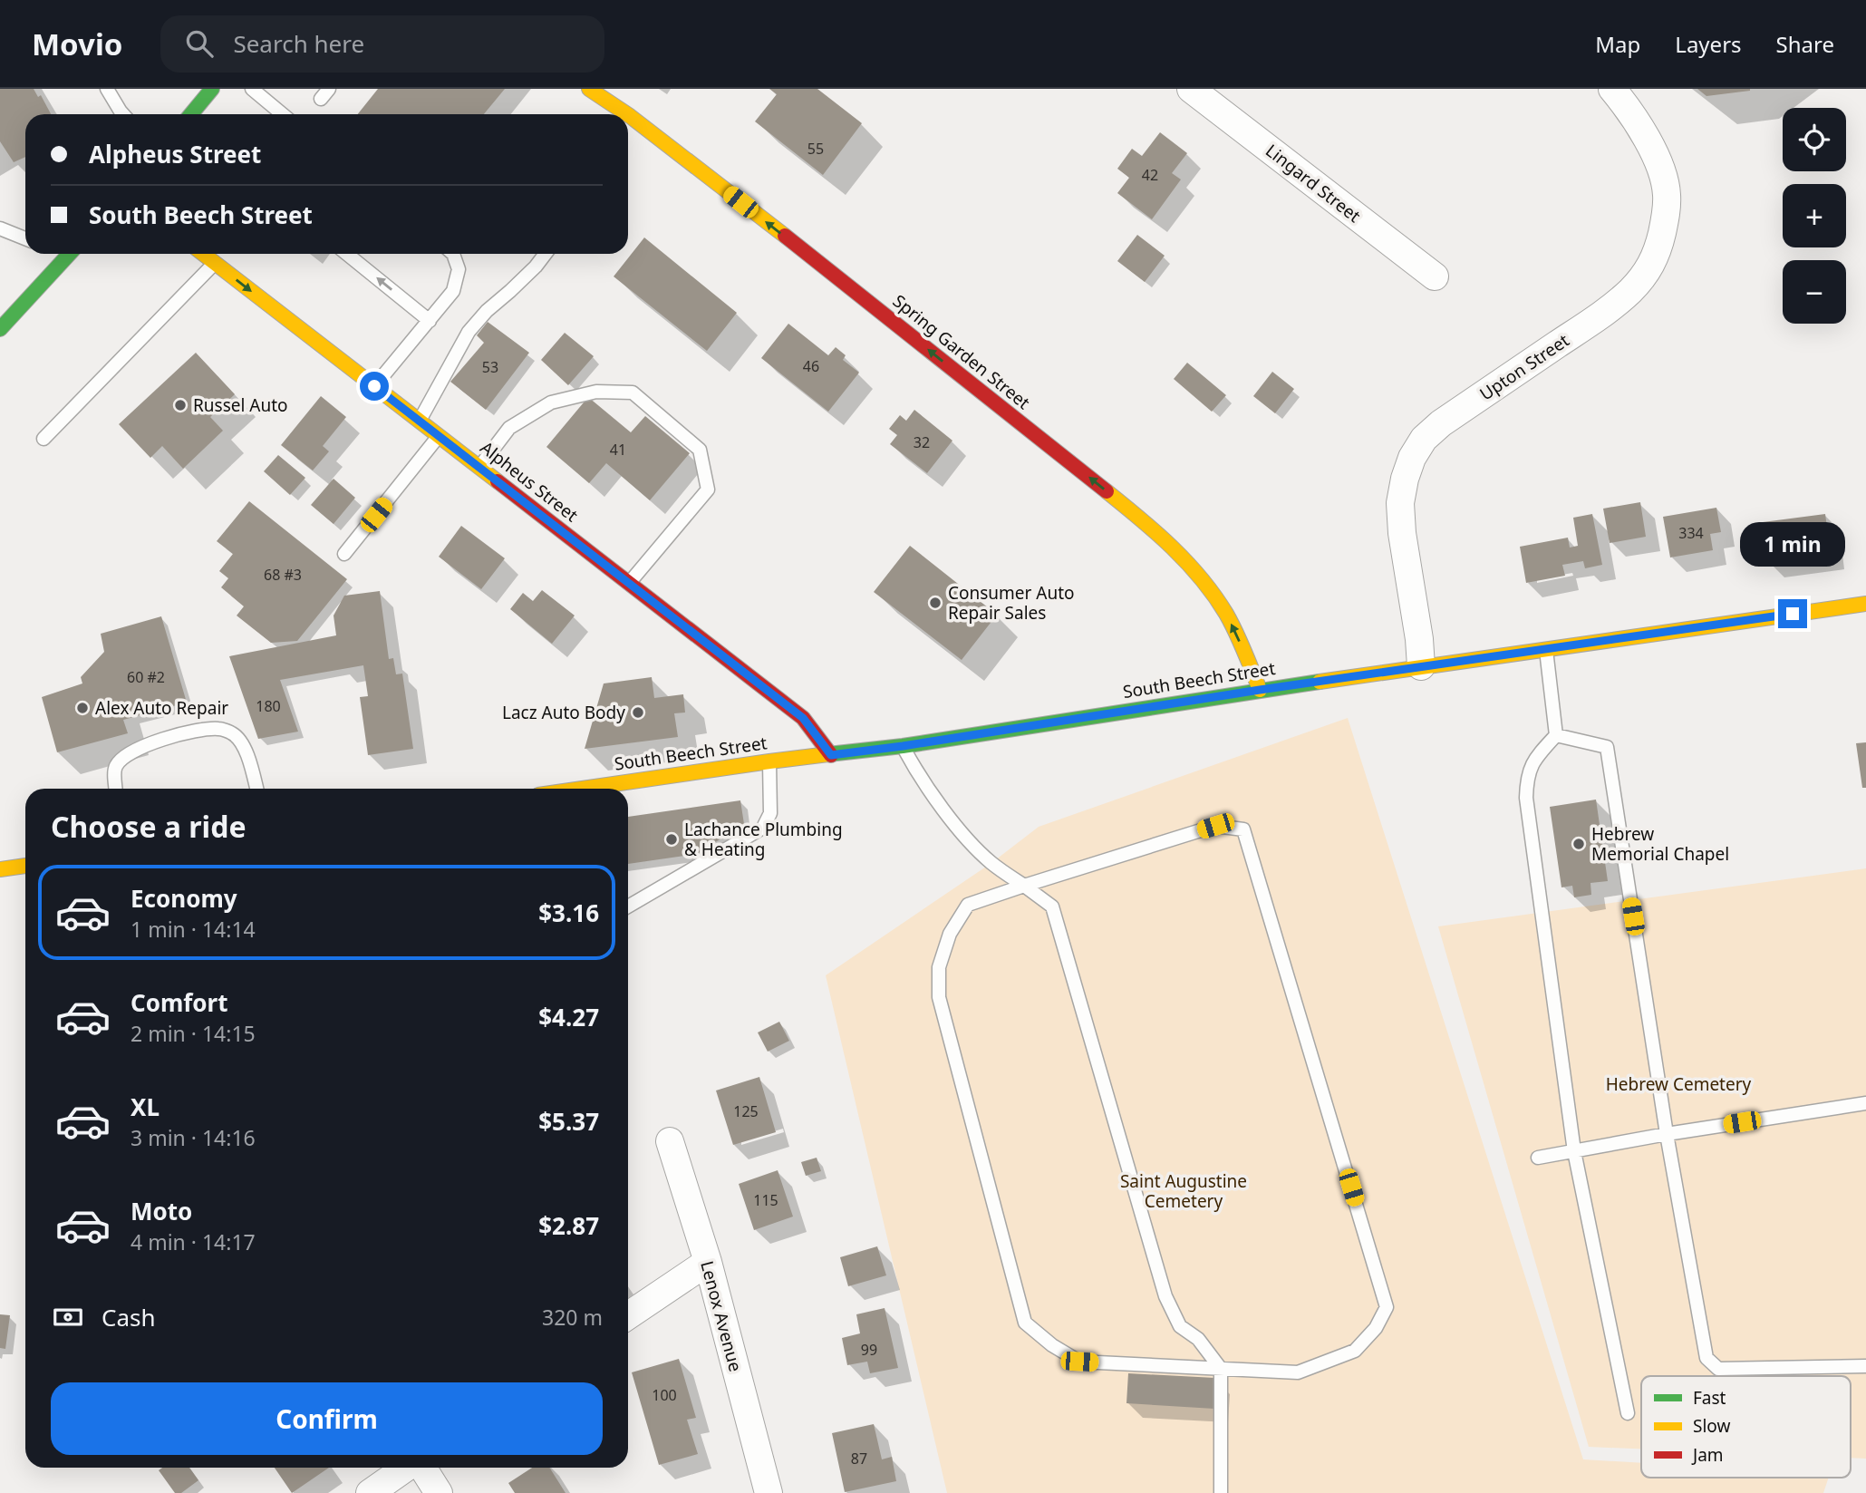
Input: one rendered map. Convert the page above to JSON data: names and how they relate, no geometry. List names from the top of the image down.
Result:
{
  "streets": {
    "street": [
      "Lingard Street",
      "Spring Garden Street",
      "Upton Street",
      "Alpheus Street",
      "South Beech Street",
      "Lenox Avenue"
    ]
  },
  "crossings": [
    ["Spring Garden Street", "South Beech Street"],
    ["Upton Street", "South Beech Street"],
    ["Alpheus Street", "South Beech Street"]
  ],
  "one_way": ["Spring Garden Street"],
  "parks": ["Hebrew Cemetery", "Saint Augustine Cemetery"],
  "places": [
    "Russel Auto",
    "Consumer Auto Repair Sales",
    "Alex Auto Repair",
    "Lacz Auto Body",
    "Lachance Plumbing & Heating",
    "Hebrew Memorial Chapel"
  ],
  "house_numbers": [
    "55",
    "42",
    "46",
    "53",
    "32",
    "41",
    "334",
    "68 #3",
    "60 #2",
    "180",
    "125",
    "115",
    "99",
    "100",
    "87"
  ],
  "legend": ["Fast", "Slow", "Jam"],
  "page": {
    "header": "Movio",
    "search": "Search here",
    "nav": ["Map", "Layers", "Share"],
    "map_buttons": ["+", "−"],
    "banner": ["Alpheus Street", "South Beech Street"],
    "bubble": "1 min",
    "heading": "Choose a ride",
    "list": [
      {
        "name": "Economy",
        "note": "1 min · 14:14",
        "value": "$3.16"
      },
      {
        "name": "Comfort",
        "note": "2 min · 14:15",
        "value": "$4.27"
      },
      {
        "name": "XL",
        "note": "3 min · 14:16",
        "value": "$5.37"
      },
      {
        "name": "Moto",
        "note": "4 min · 14:17",
        "value": "$2.87"
      }
    ],
    "pay": ["Cash", "320 m"],
    "buttons": "Confirm"
  }
}
